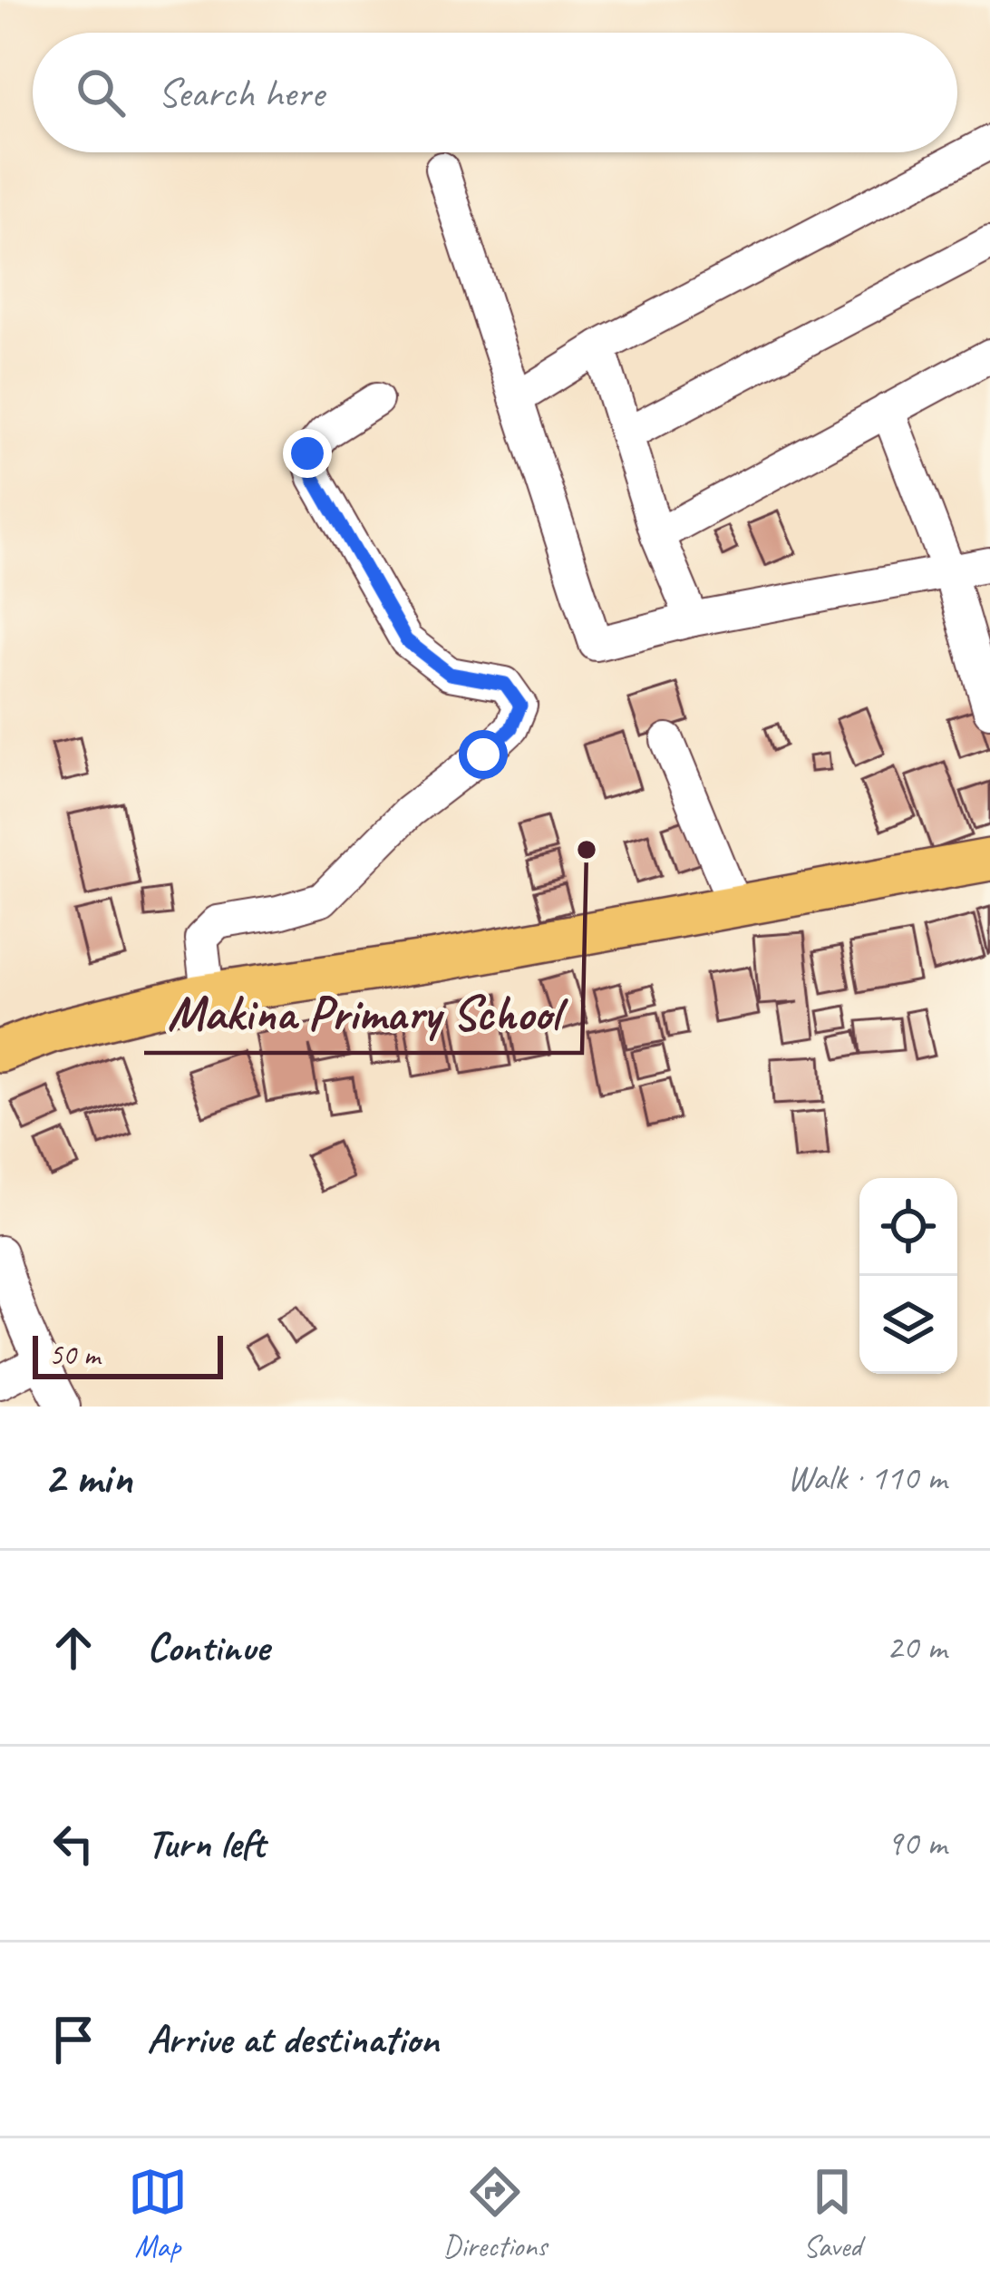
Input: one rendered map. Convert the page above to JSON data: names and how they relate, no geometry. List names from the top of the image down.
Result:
{
  "places": ["Makina Primary School"],
  "scale_bar": "50 m",
  "page": {
    "search": "Search here",
    "scale": "50 m",
    "heading": ["2 min", "Walk · 110 m"],
    "list": [
      ["Continue", "20 m"],
      ["Turn left", "90 m"],
      "Arrive at destination"
    ],
    "nav": ["Map", "Directions", "Saved"]
  }
}
